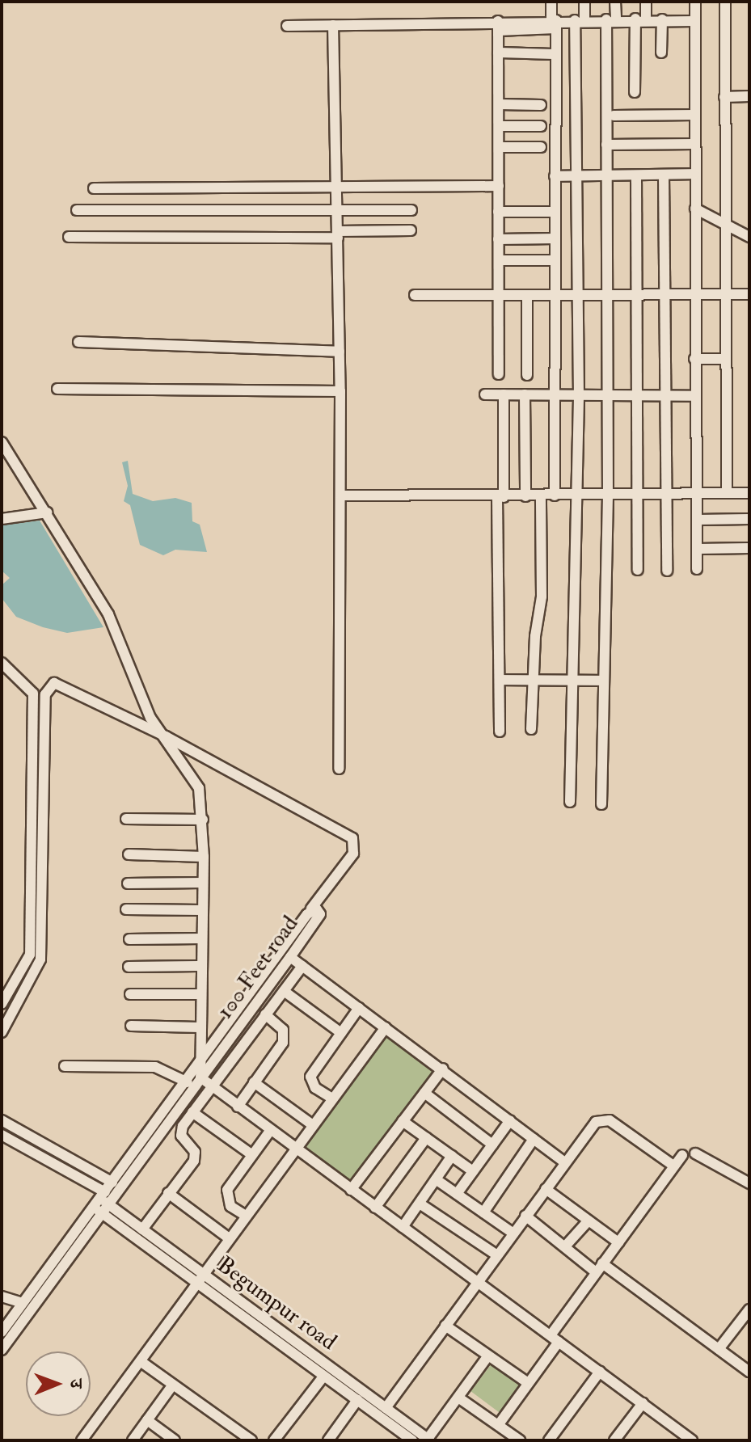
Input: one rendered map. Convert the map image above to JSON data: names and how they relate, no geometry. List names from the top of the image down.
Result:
{
  "streets": {
    "street": ["100 Feet road", "Begumpur road"]
  },
  "crossings": [
    ["100 Feet road", "Begumpur road"]
  ],
  "north": "right"
}
